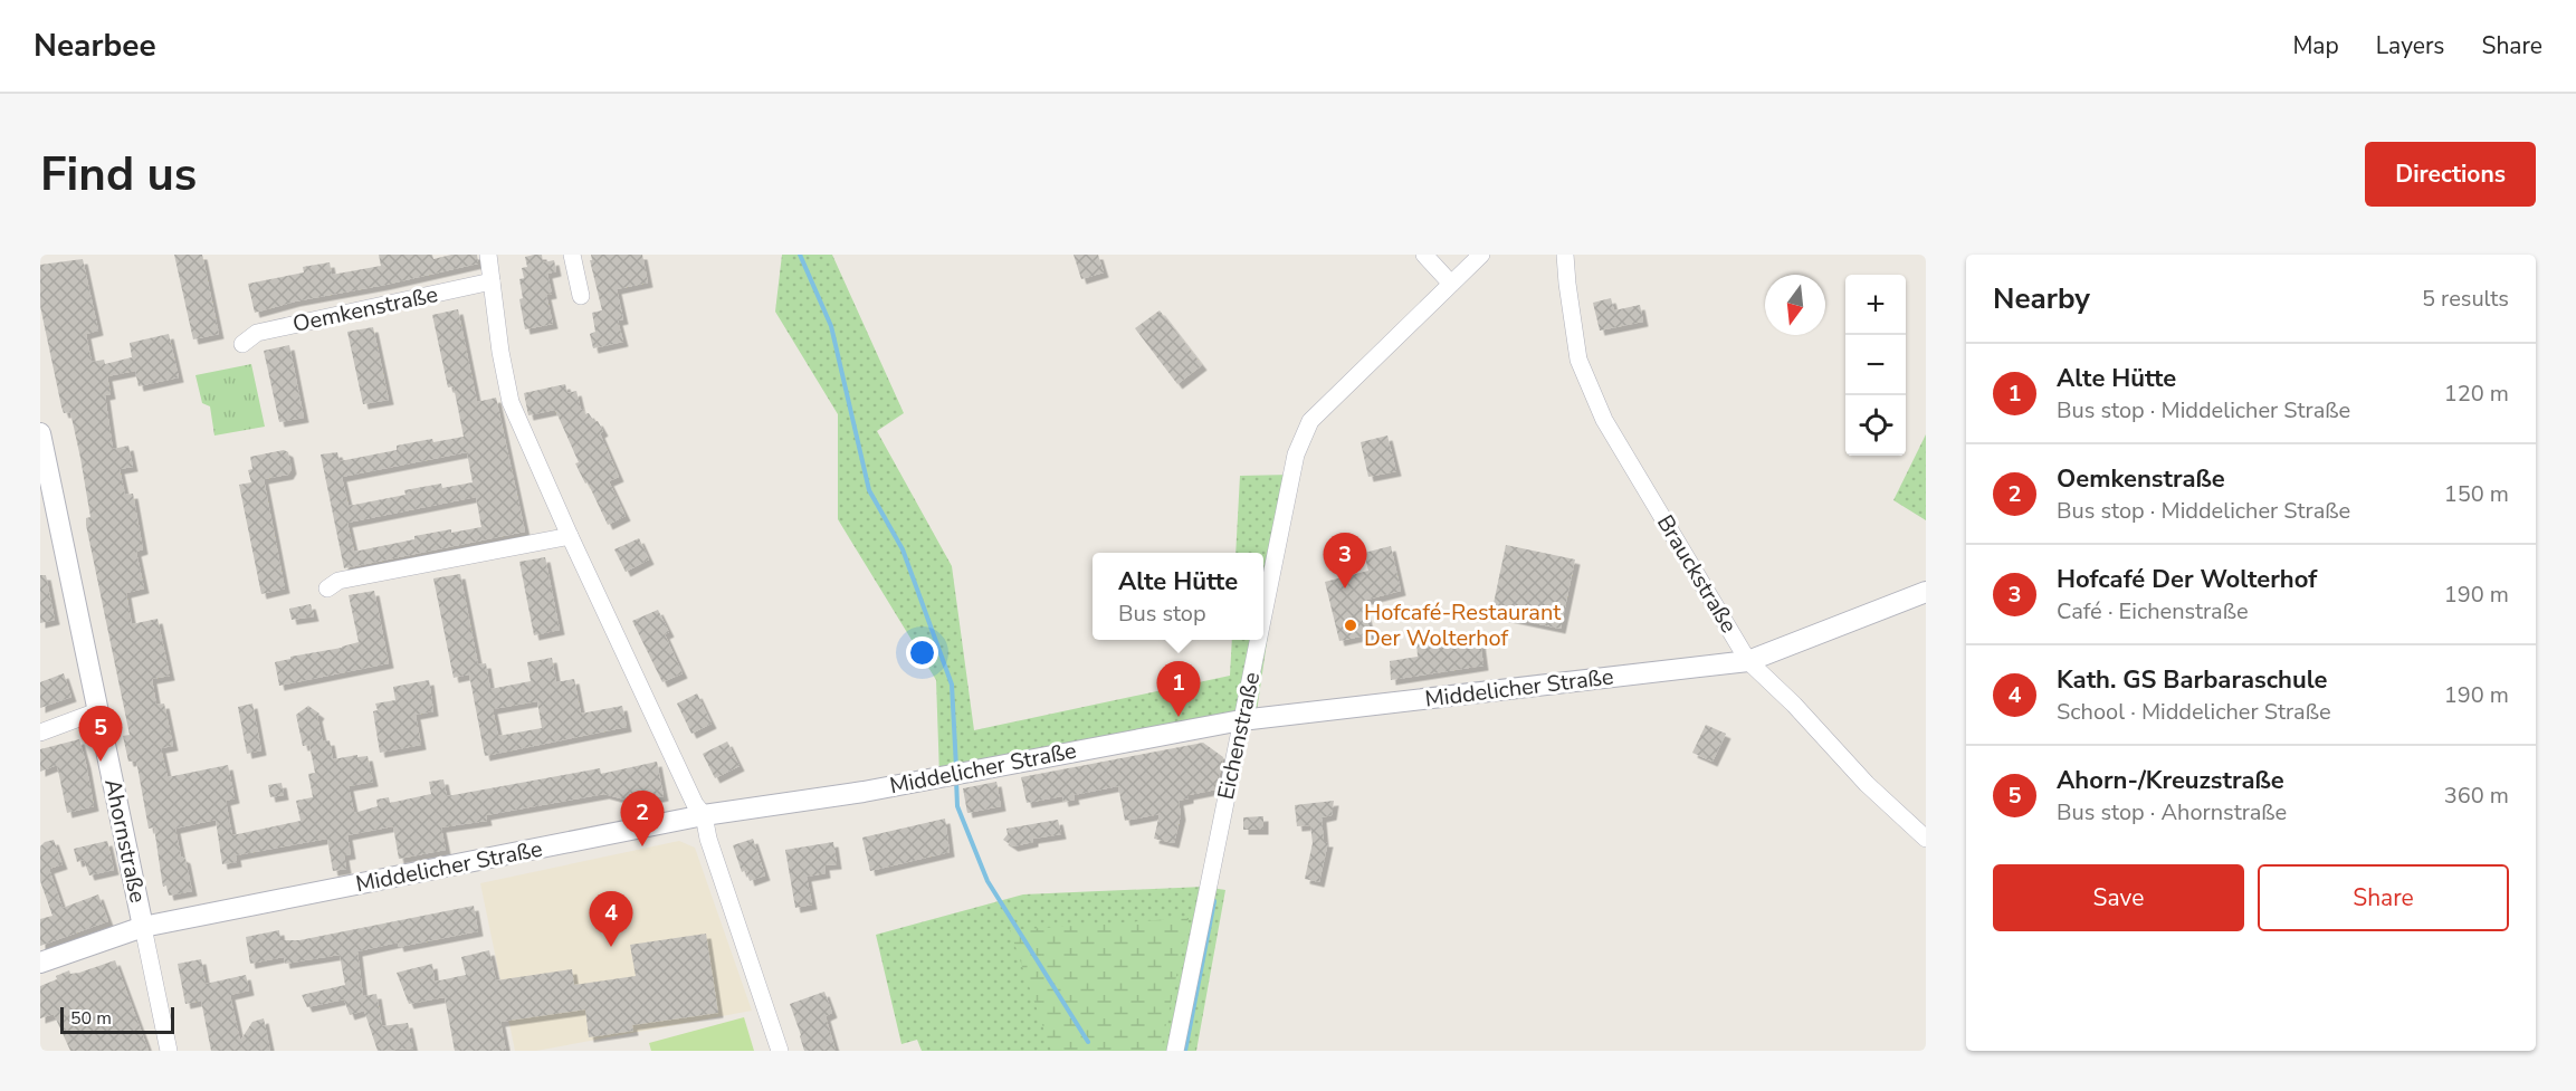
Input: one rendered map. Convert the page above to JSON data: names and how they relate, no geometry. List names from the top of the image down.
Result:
{
  "streets": {
    "street": [
      "Oemkenstraße",
      "Brauckstraße",
      "Middelicher Straße",
      "Eichenstraße",
      "Ahornstraße"
    ]
  },
  "crossings": [
    ["Brauckstraße", "Middelicher Straße"],
    ["Middelicher Straße", "Eichenstraße"],
    ["Middelicher Straße", "Ahornstraße"]
  ],
  "places": ["Hofcafé-Restaurant Der Wolterhof"],
  "scale_bar": "50 m",
  "north": "bottom",
  "page": {
    "header": "Nearbee",
    "nav": ["Map", "Layers", "Share"],
    "buttons": [
      "Directions",
      ["Save", "Share"]
    ],
    "title": "Find us",
    "heading": ["Nearby", "5 results"],
    "map_buttons": ["+", "−"],
    "list": [
      {
        "mark": "1",
        "name": "Alte Hütte",
        "note": "Bus stop · Middelicher Straße",
        "value": "120 m"
      },
      {
        "mark": "2",
        "name": "Oemkenstraße",
        "note": "Bus stop · Middelicher Straße",
        "value": "150 m"
      },
      {
        "mark": "3",
        "name": "Hofcafé Der Wolterhof",
        "note": "Café · Eichenstraße",
        "value": "190 m"
      },
      {
        "mark": "4",
        "name": "Kath. GS Barbaraschule",
        "note": "School · Middelicher Straße",
        "value": "190 m"
      },
      {
        "mark": "5",
        "name": "Ahorn-/Kreuzstraße",
        "note": "Bus stop · Ahornstraße",
        "value": "360 m"
      }
    ],
    "pins": [
      "3",
      "1",
      "5",
      "2",
      "4"
    ],
    "popup": ["Alte Hütte", "Bus stop"],
    "scale": "50 m"
  }
}
